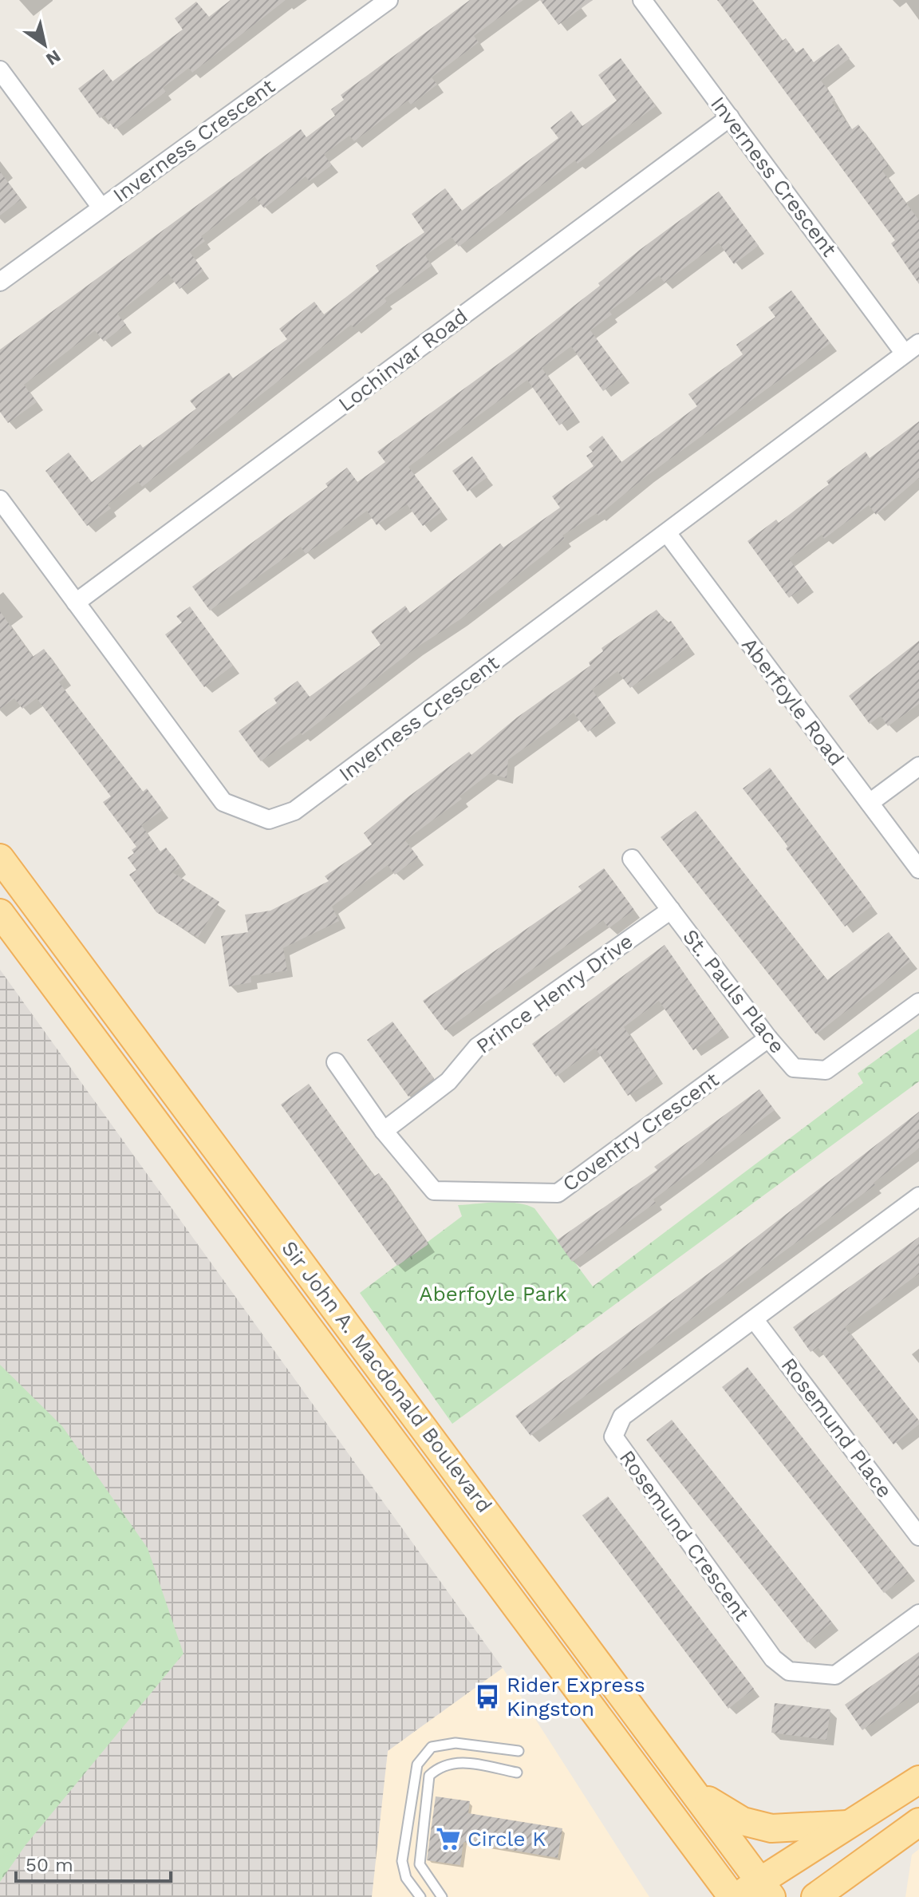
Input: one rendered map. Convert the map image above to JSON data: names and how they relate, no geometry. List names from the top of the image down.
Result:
{
  "streets": {
    "main road": ["Sir John A. Macdonald Boulevard"],
    "street": [
      "Inverness Crescent",
      "Lochinvar Road",
      "Aberfoyle Road",
      "St. Pauls Place",
      "Prince Henry Drive",
      "Coventry Crescent",
      "Rosemund Place",
      "Rosemund Crescent"
    ]
  },
  "crossings": [
    ["Inverness Crescent", "Lochinvar Road"],
    ["Inverness Crescent", "Aberfoyle Road"],
    ["St. Pauls Place", "Prince Henry Drive"],
    ["St. Pauls Place", "Coventry Crescent"],
    ["Prince Henry Drive", "Coventry Crescent"],
    ["Rosemund Place", "Rosemund Crescent"]
  ],
  "parks": ["Aberfoyle Park"],
  "places": {
    "bus stop": ["Rider Express Kingston"],
    "supermarket": ["Circle K"]
  },
  "scale_bar": "50 m",
  "north": "bottom right"
}
